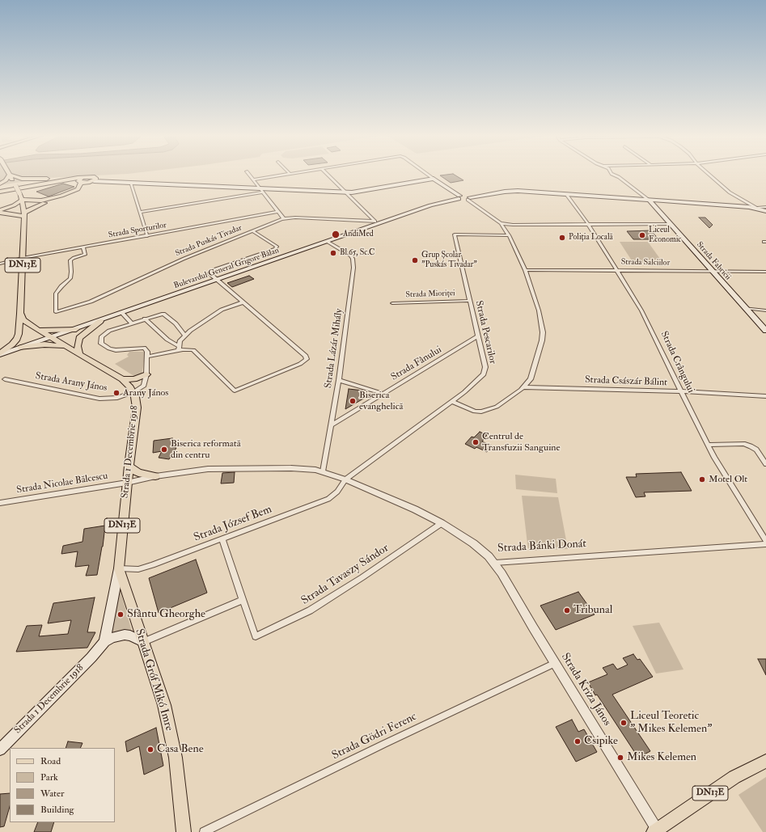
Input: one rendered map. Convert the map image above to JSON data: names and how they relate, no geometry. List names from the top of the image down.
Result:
{
  "streets": {
    "main road": [
      "Strada Fabricii",
      "DN13E",
      "Bulevardul General Grigore Bălan",
      "Strada 1 Decembrie 1918",
      "Strada Gróf Mikó Imre"
    ],
    "street": [
      "Strada Sporturilor",
      "Strada Puskás Tivadar",
      "Strada Salciilor",
      "Strada Mioriței",
      "Strada Pescarilor",
      "Strada Lázár Mihály",
      "Strada Crângului",
      "Strada Fânului",
      "Strada Császár Bálint",
      "Strada Arany János",
      "Strada Nicolae Bălcescu",
      "Strada József Bem",
      "Strada Bánki Donát",
      "Strada Tavaszy Sándor",
      "Strada Kriza János",
      "Strada Gödri Ferenc"
    ]
  },
  "crossings": [
    ["Strada Sporturilor", "Strada Puskás Tivadar"],
    ["Strada Sporturilor", "DN13E"],
    ["Strada Puskás Tivadar", "Bulevardul General Grigore Bălan"],
    ["Strada Fabricii", "Strada Salciilor"],
    ["Strada Salciilor", "Strada Crângului"],
    ["DN13E", "Strada 1 Decembrie 1918"],
    ["DN13E", "Strada Kriza János"],
    ["Bulevardul General Grigore Bălan", "Strada Lázár Mihály"],
    ["Bulevardul General Grigore Bălan", "Strada 1 Decembrie 1918"],
    ["Strada Mioriței", "Strada Pescarilor"],
    ["Strada Pescarilor", "Strada Fânului"],
    ["Strada Pescarilor", "Strada József Bem"],
    ["Strada Pescarilor", "Strada Bánki Donát"],
    ["Strada Lázár Mihály", "Strada Fânului"],
    ["Strada Lázár Mihály", "Strada Bánki Donát"],
    ["Strada Crângului", "Strada Császár Bálint"],
    ["Strada Arany János", "Strada 1 Decembrie 1918"],
    ["Strada 1 Decembrie 1918", "Strada Nicolae Bălcescu"],
    ["Strada 1 Decembrie 1918", "Strada József Bem"],
    ["Strada 1 Decembrie 1918", "Strada Gróf Mikó Imre"],
    ["Strada József Bem", "Strada Bánki Donát"],
    ["Strada József Bem", "Strada Gróf Mikó Imre"],
    ["Strada Bánki Donát", "Strada Tavaszy Sándor"],
    ["Strada Bánki Donát", "Strada Kriza János"],
    ["Strada Kriza János", "Strada Gödri Ferenc"]
  ],
  "places": [
    "AndiMed",
    "Liceul Economic",
    "Poliția Locală",
    "Bl.65, Sc.C",
    "Grup Școlar \"Puskás Tivadar\"",
    "Arany János",
    "Biserica evanghelică",
    "Centrul de Transfuzii Sanguine",
    "Biserica reformată din centru",
    "Motel Olt",
    "Tribunal",
    "Sfântu Gheorghe",
    "Liceul Teoretic \" Mikes Kelemen\"",
    "Csipike",
    "Casa Bene",
    "Mikes Kelemen"
  ],
  "legend": [
    "Road",
    "Park",
    "Water",
    "Building"
  ]
}
